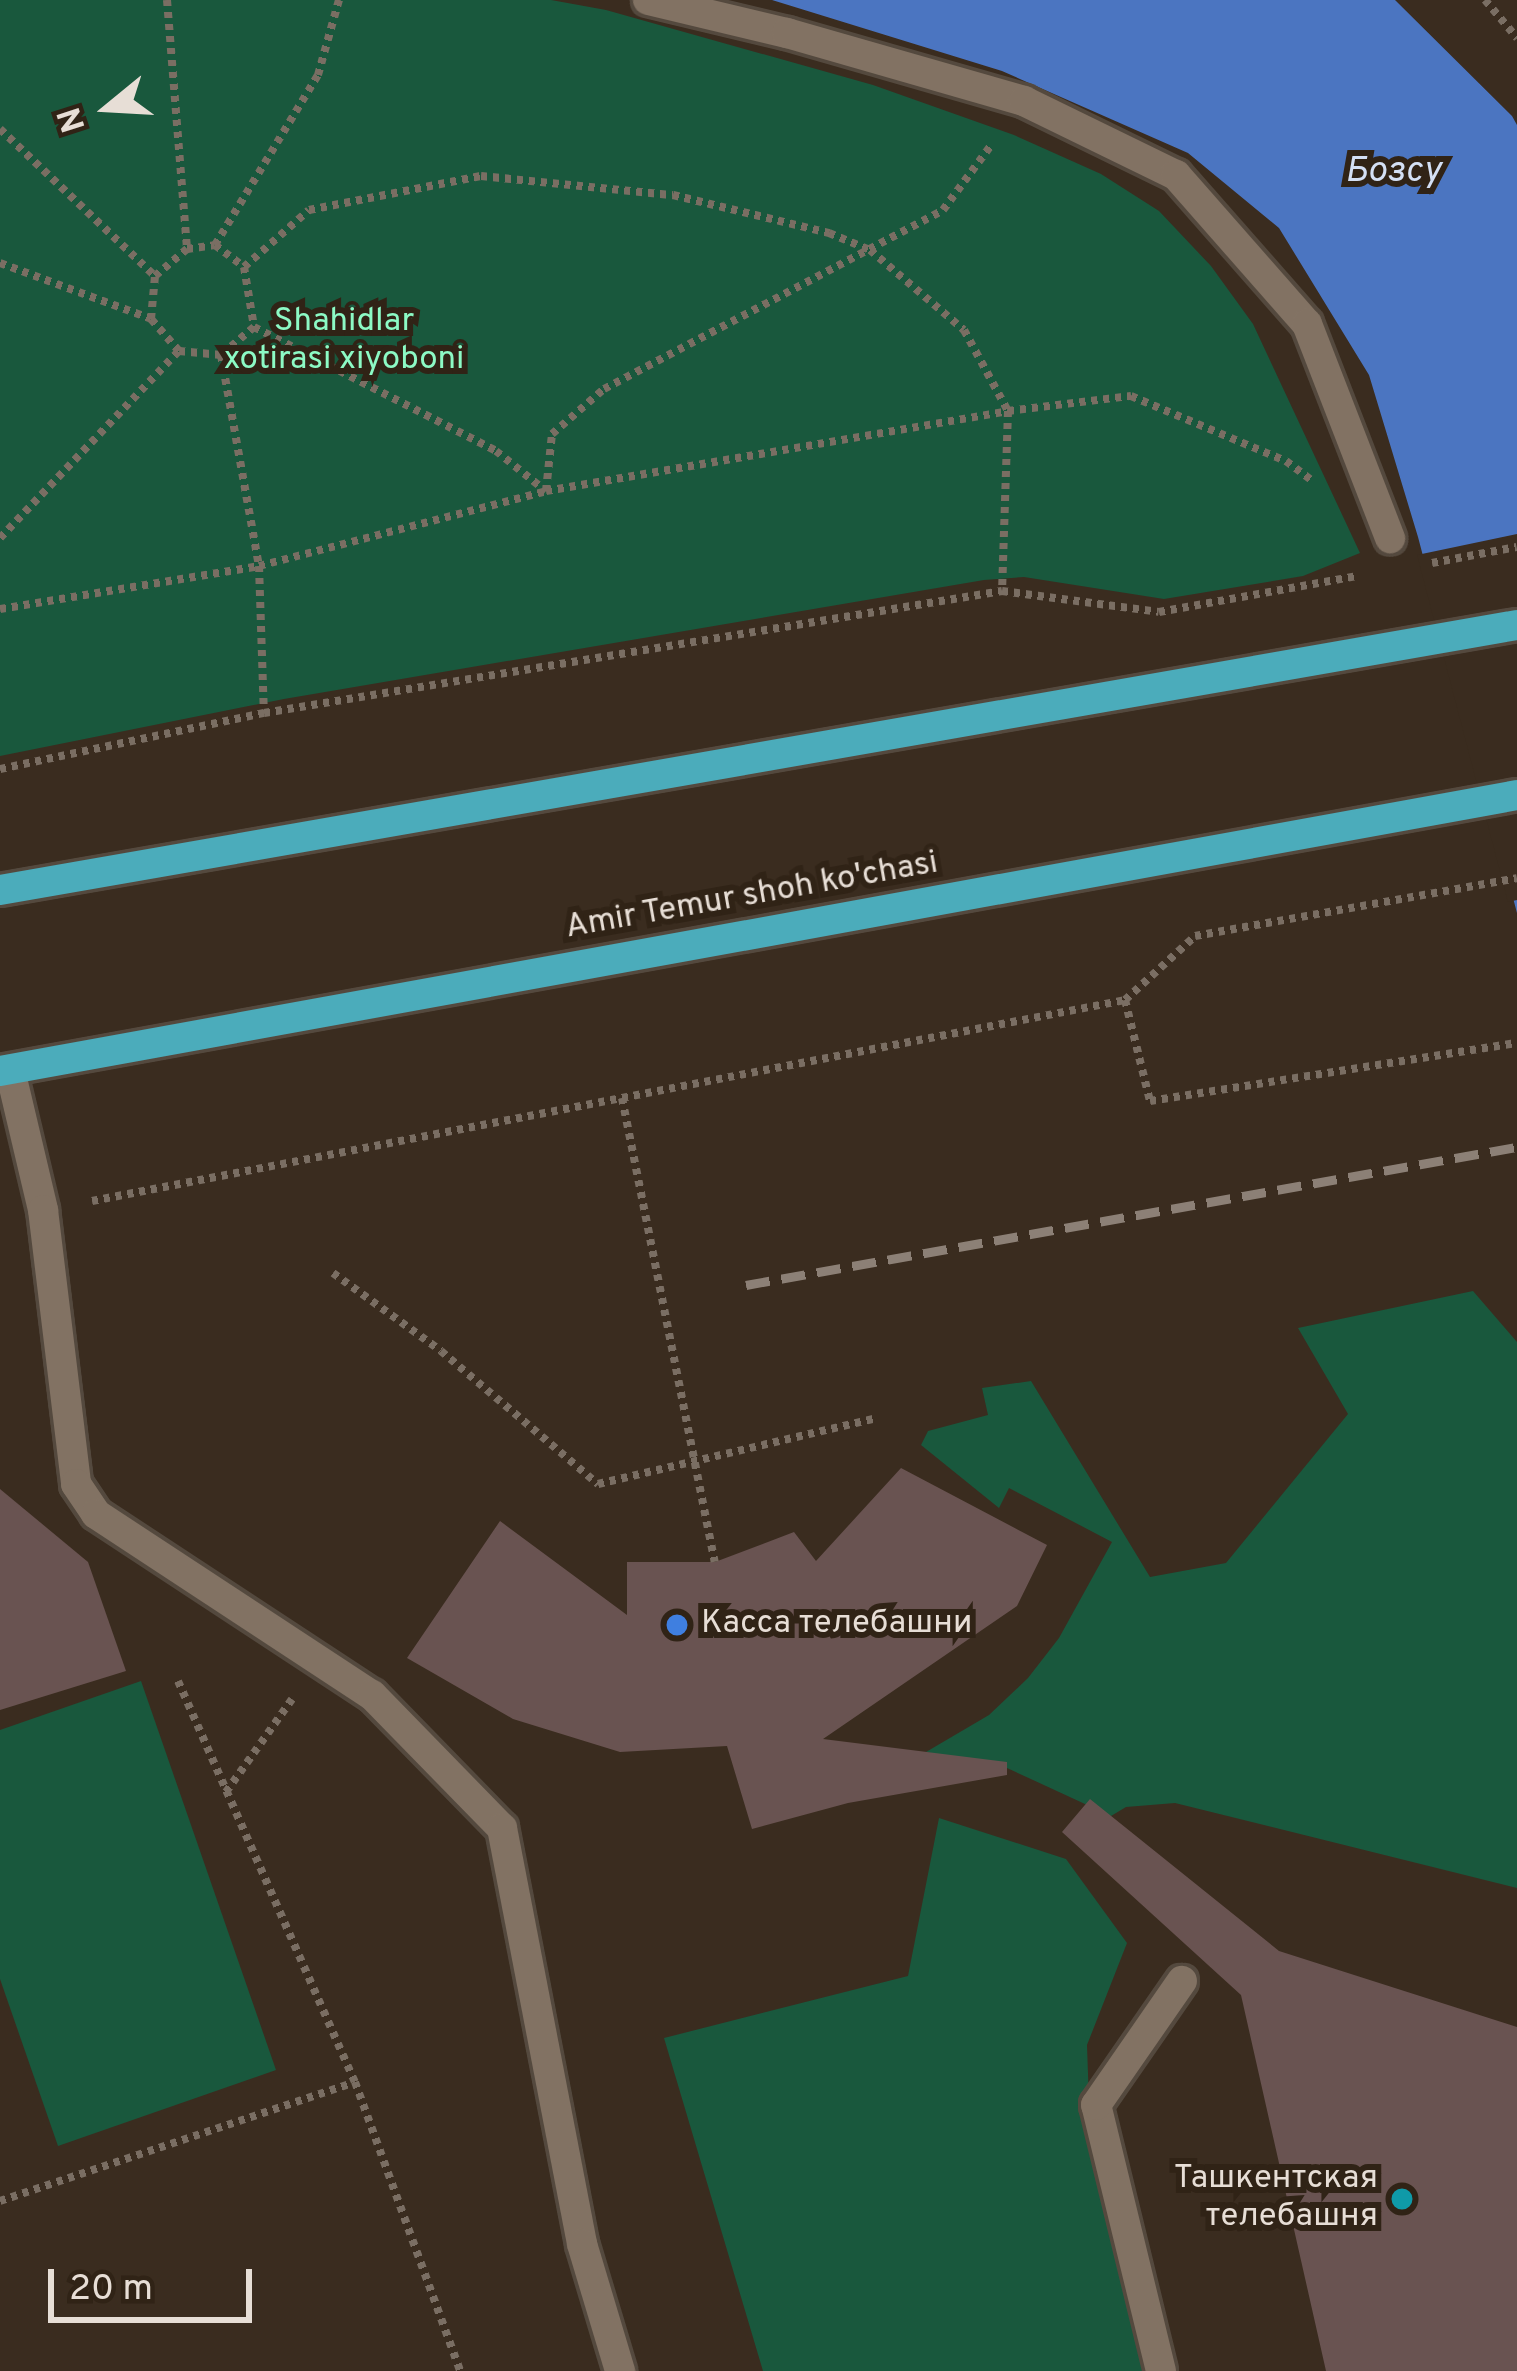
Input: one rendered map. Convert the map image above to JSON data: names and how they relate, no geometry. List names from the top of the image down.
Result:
{
  "streets": {
    "main road": ["Amir Temur shoh ko'chasi"]
  },
  "water": ["Бозсу"],
  "parks": ["Shahidlar xotirasi xiyoboni"],
  "places": ["Касса телебашни", "Ташкентская телебашня"],
  "scale_bar": "20 m",
  "north": "left"
}
